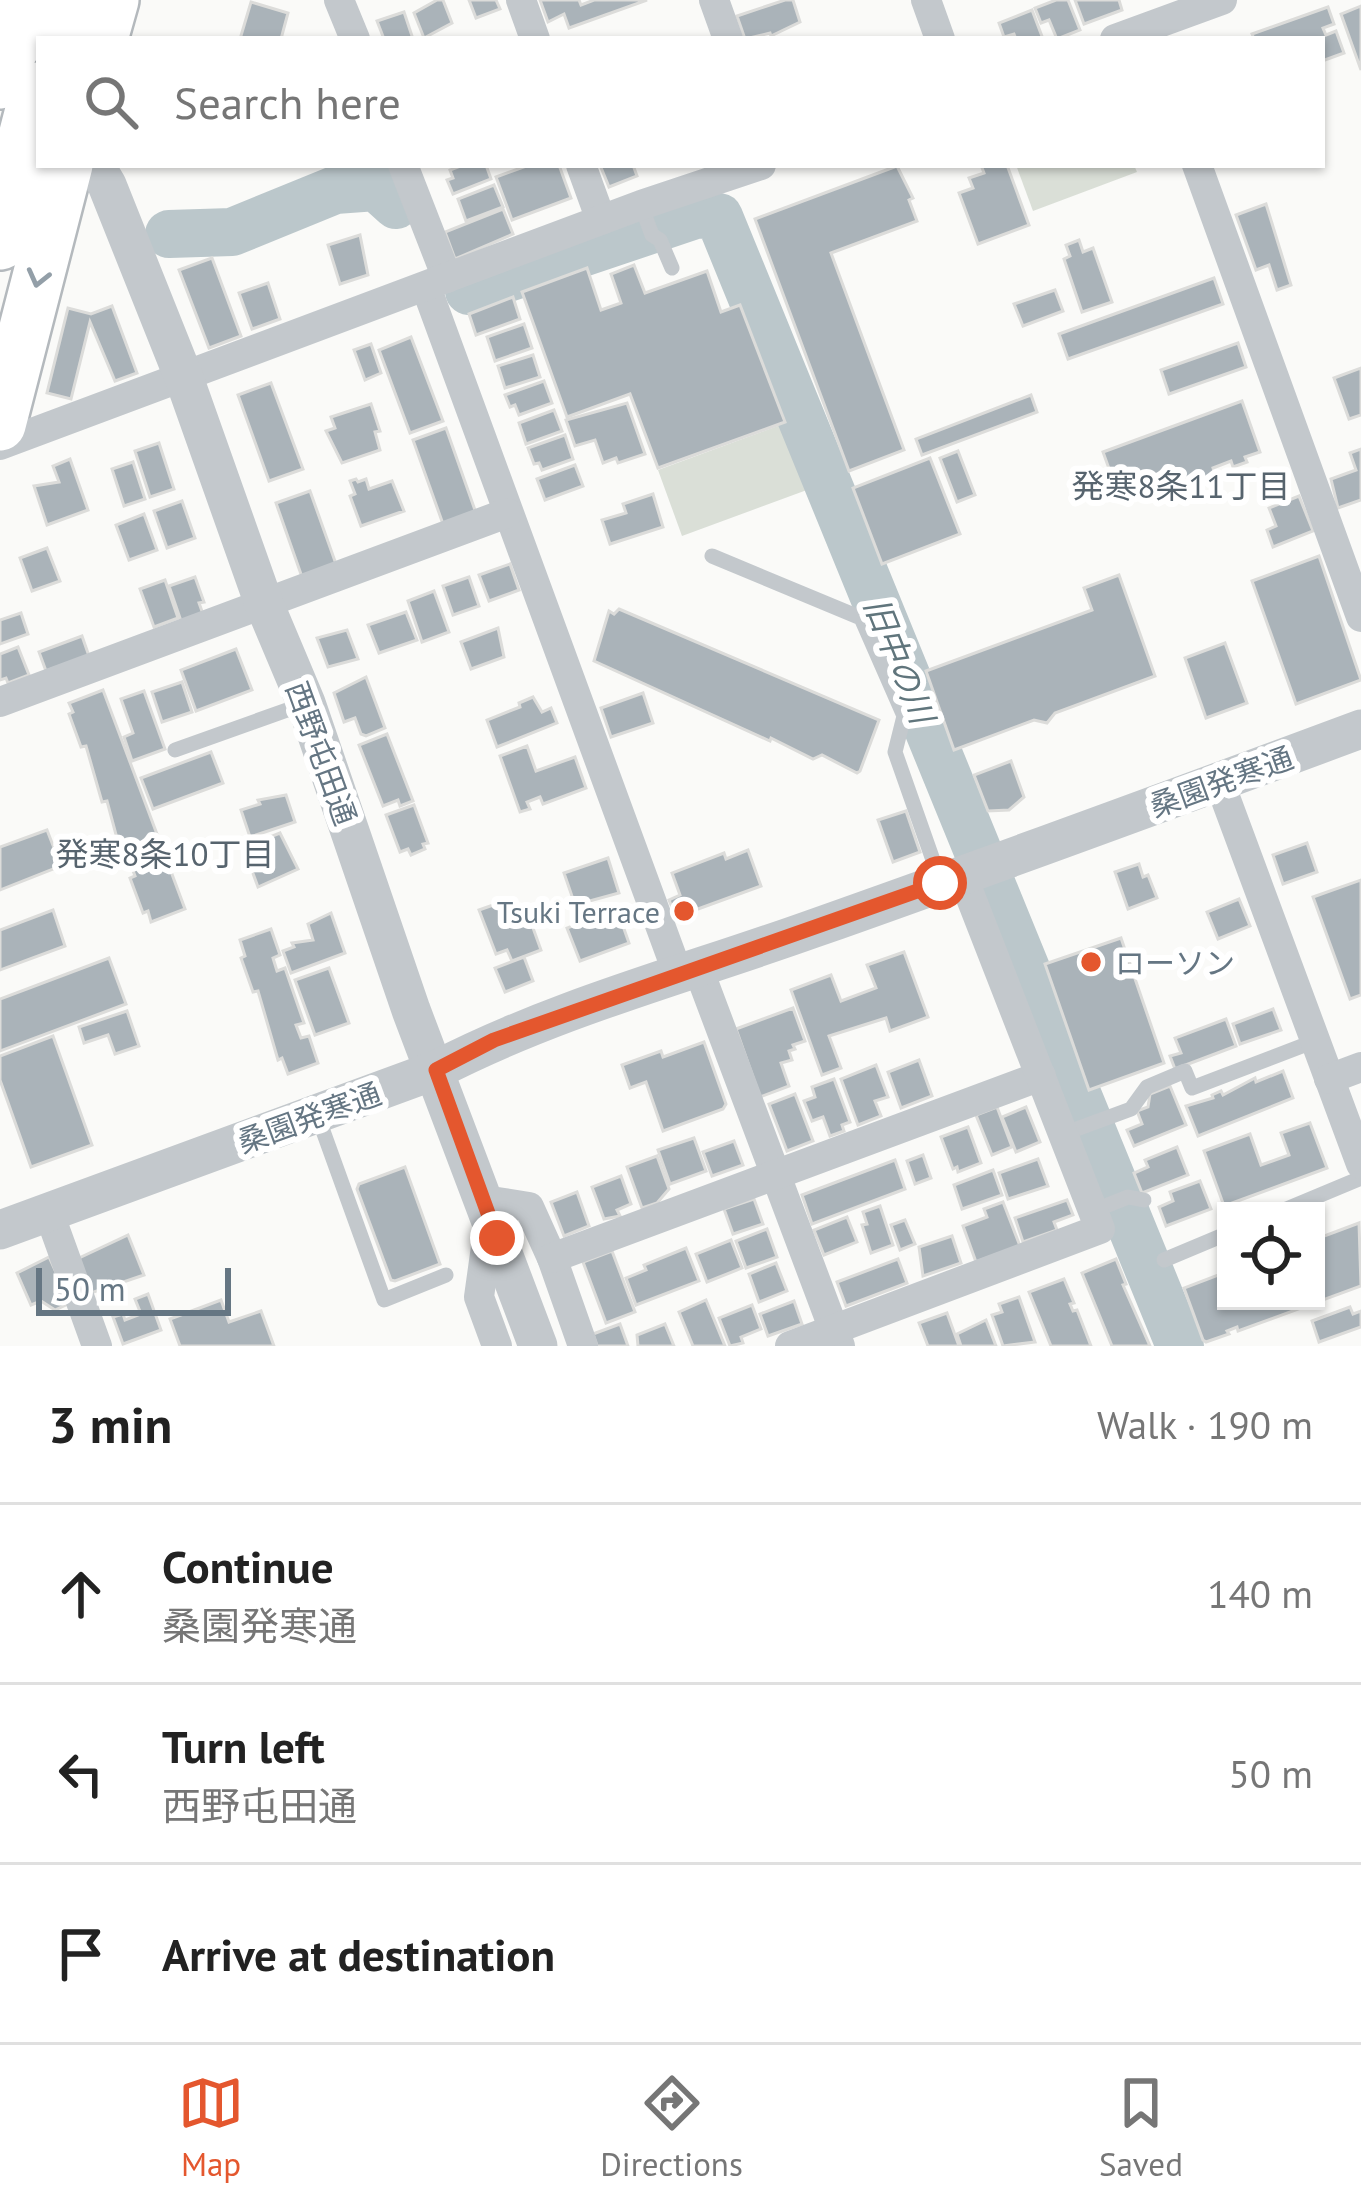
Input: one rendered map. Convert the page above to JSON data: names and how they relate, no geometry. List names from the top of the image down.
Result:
{
  "streets": {
    "street": ["西野屯田通", "桑園発寒通"]
  },
  "crossings": [
    ["西野屯田通", "桑園発寒通"]
  ],
  "districts": ["発寒8条11丁目", "発寒8条10丁目"],
  "water": ["旧中の川"],
  "places": ["Tsuki Terrace", "ローソン"],
  "scale_bar": "50 m",
  "page": {
    "search": "Search here",
    "scale": "50 m",
    "heading": ["3 min", "Walk · 190 m"],
    "list": [
      ["Continue", "桑園発寒通", "140 m"],
      ["Turn left", "西野屯田通", "50 m"],
      "Arrive at destination"
    ],
    "nav": ["Map", "Directions", "Saved"]
  }
}
